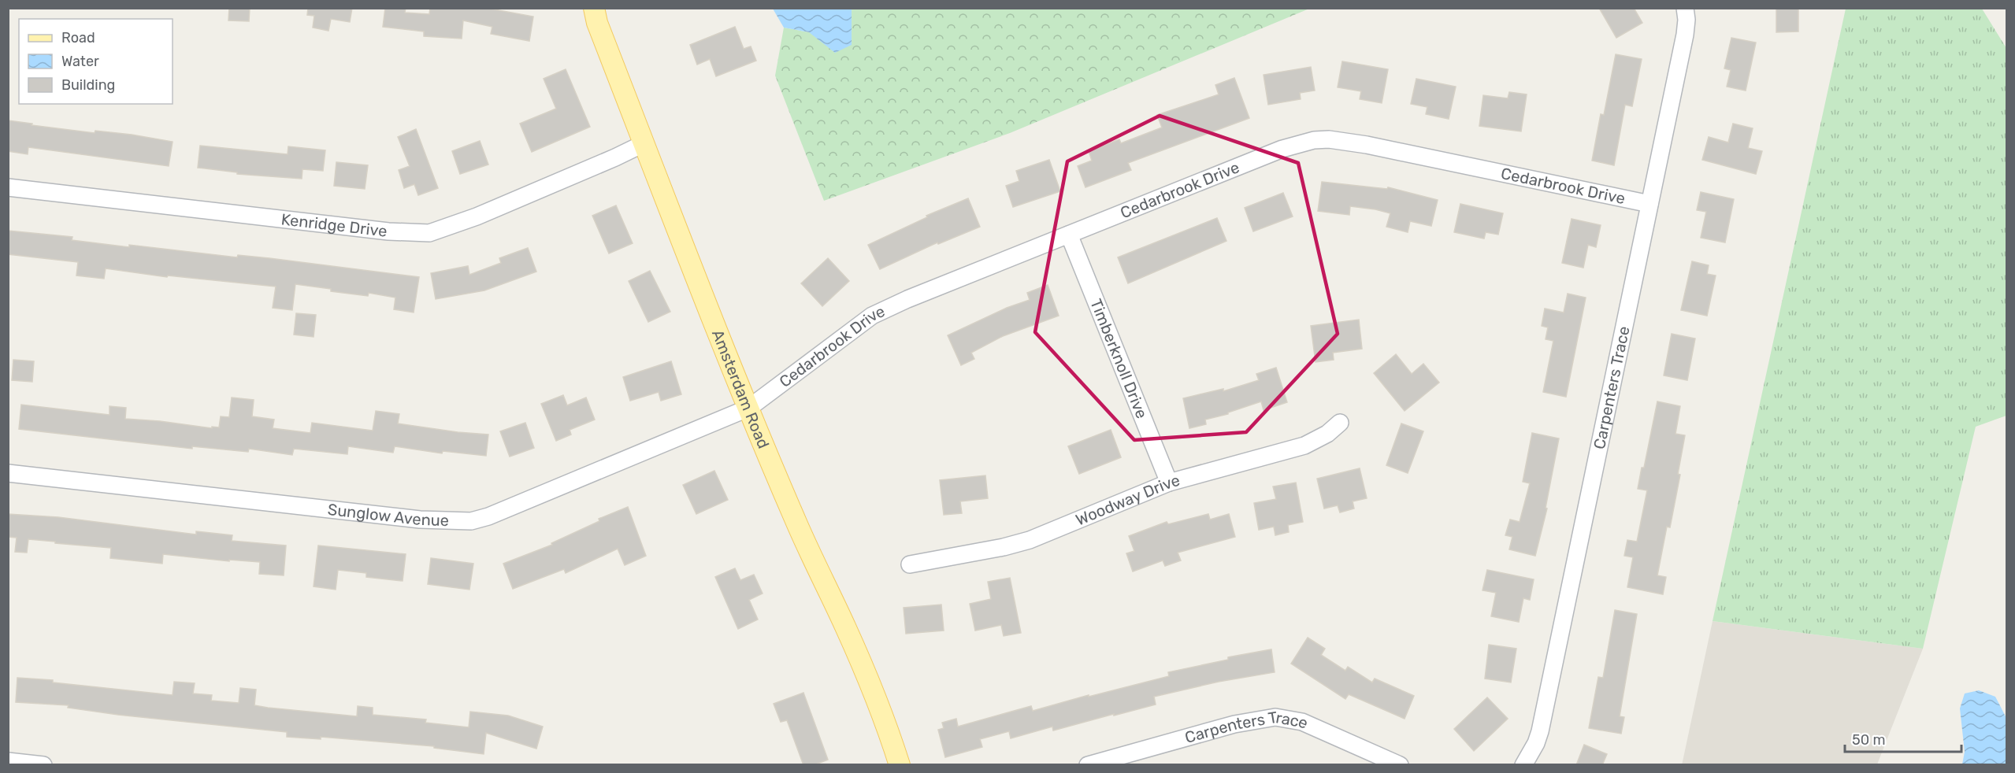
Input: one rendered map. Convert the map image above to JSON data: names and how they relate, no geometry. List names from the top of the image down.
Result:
{
  "streets": {
    "main road": ["Amsterdam Road"],
    "street": [
      "Cedarbrook Drive",
      "Kenridge Drive",
      "Timberknoll Drive",
      "Carpenters Trace",
      "Woodway Drive",
      "Sunglow Avenue"
    ]
  },
  "crossings": [
    ["Cedarbrook Drive", "Timberknoll Drive"],
    ["Cedarbrook Drive", "Carpenters Trace"],
    ["Cedarbrook Drive", "Amsterdam Road"],
    ["Cedarbrook Drive", "Sunglow Avenue"],
    ["Kenridge Drive", "Amsterdam Road"],
    ["Timberknoll Drive", "Woodway Drive"],
    ["Amsterdam Road", "Sunglow Avenue"]
  ],
  "legend": ["Road", "Water", "Building"],
  "scale_bar": "50 m"
}
